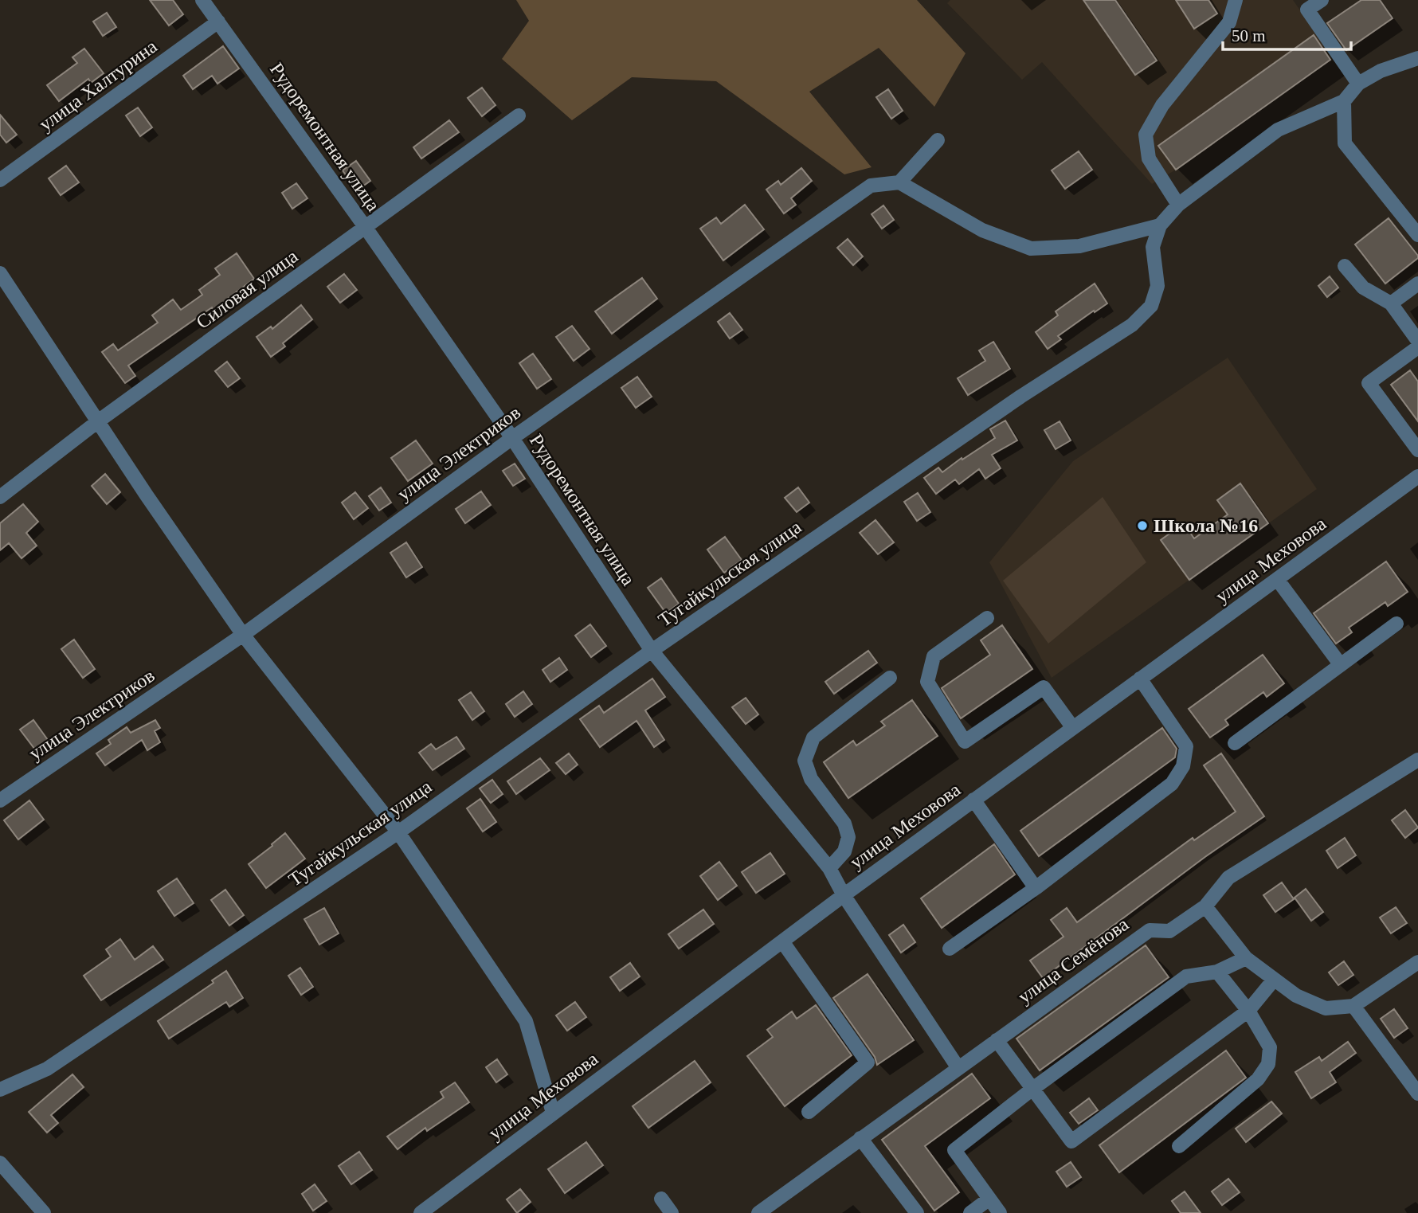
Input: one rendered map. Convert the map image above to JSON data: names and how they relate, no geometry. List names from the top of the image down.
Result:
{
  "streets": {
    "street": [
      "улица Халтурина",
      "Рудоремонтная улица",
      "Силовая улица",
      "улица Электриков",
      "улица Меховова",
      "Тугайкульская улица",
      "улица Семёнова"
    ]
  },
  "crossings": [
    ["улица Халтурина", "Рудоремонтная улица"],
    ["Рудоремонтная улица", "Силовая улица"],
    ["Рудоремонтная улица", "улица Электриков"],
    ["Рудоремонтная улица", "улица Меховова"],
    ["Рудоремонтная улица", "Тугайкульская улица"],
    ["Рудоремонтная улица", "улица Семёнова"]
  ],
  "places": ["Школа №16"],
  "scale_bar": "50 m"
}
